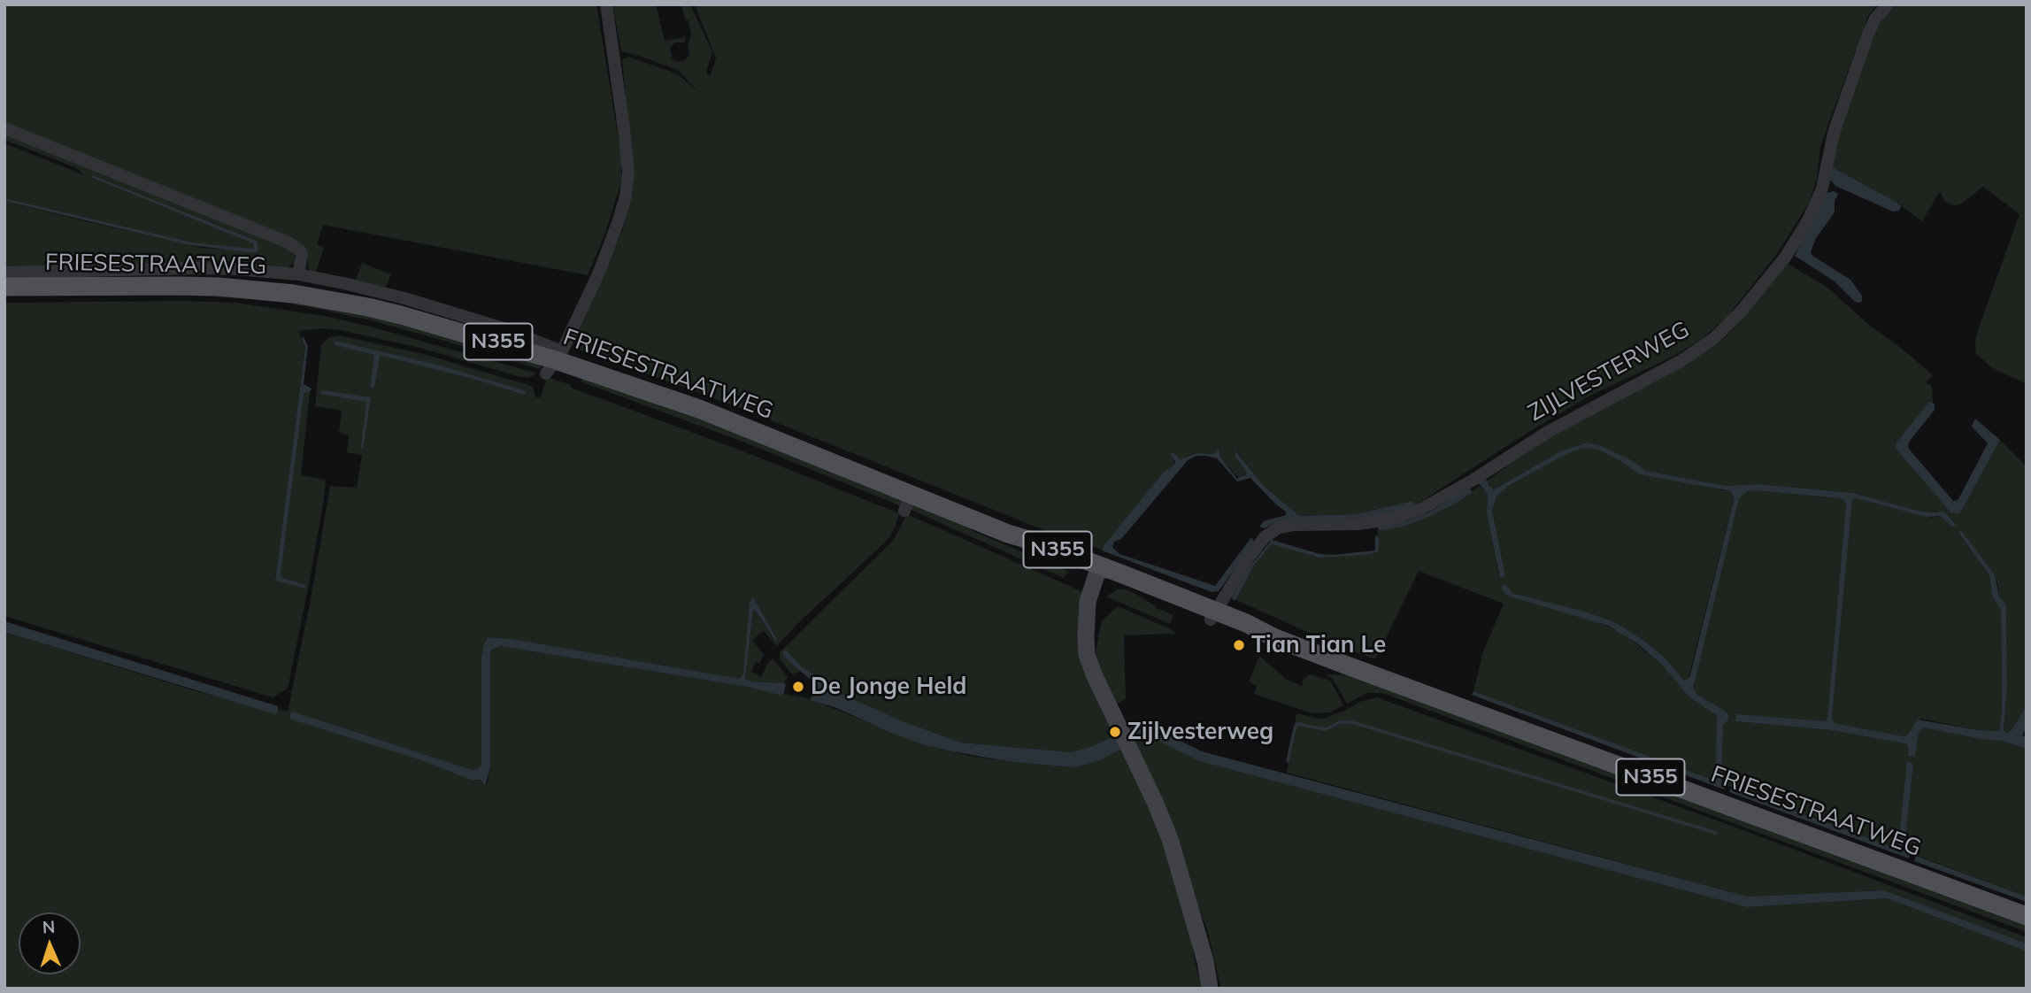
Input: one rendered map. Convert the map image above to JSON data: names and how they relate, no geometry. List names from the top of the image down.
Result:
{
  "streets": {
    "main road": ["FRIESESTRAATWEG", "N355"],
    "street": ["ZIJLVESTERWEG"]
  },
  "crossings": [
    ["FRIESESTRAATWEG", "ZIJLVESTERWEG"]
  ],
  "places": ["Tian Tian Le", "De Jonge Held", "Zijlvesterweg"],
  "north": "top"
}
